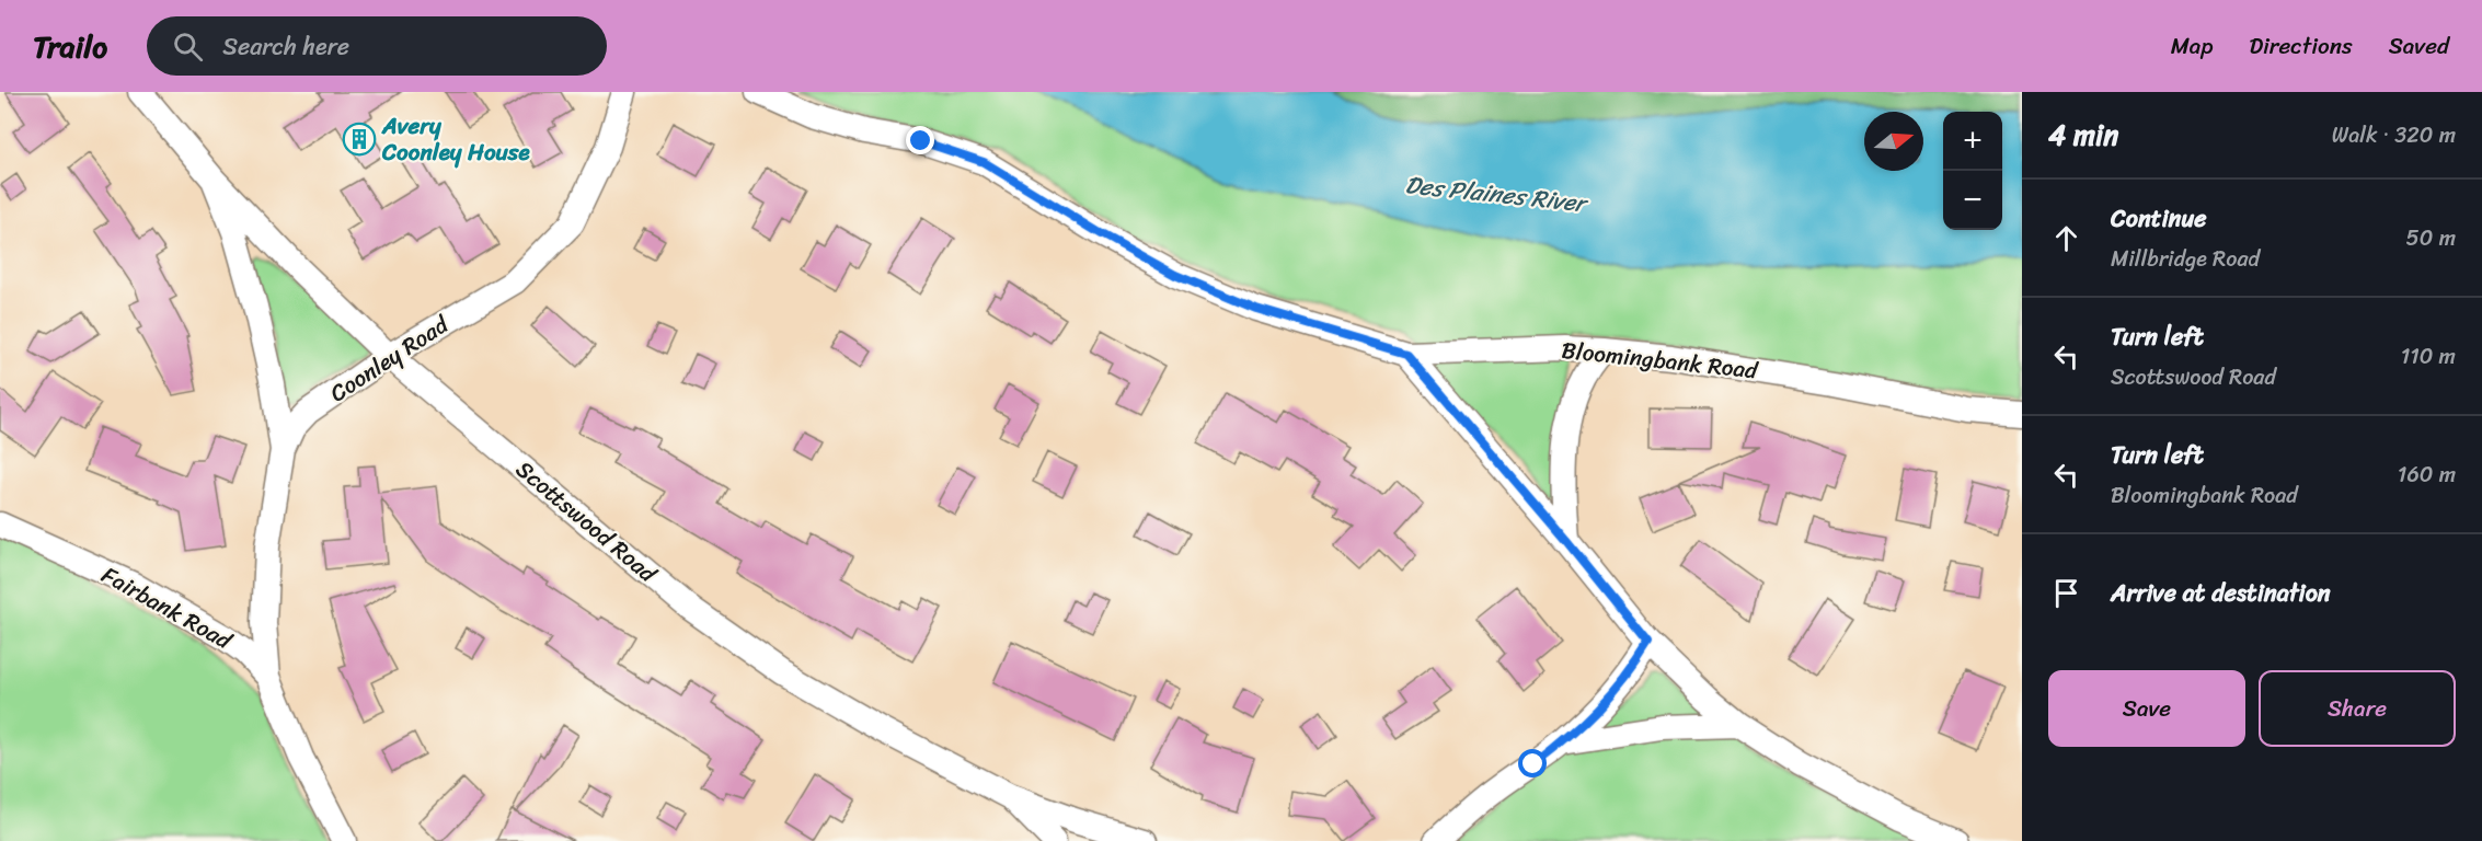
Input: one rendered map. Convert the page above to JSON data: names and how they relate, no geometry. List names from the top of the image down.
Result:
{
  "streets": {
    "street": [
      "Coonley Road",
      "Bloomingbank Road",
      "Scottswood Road",
      "Fairbank Road"
    ]
  },
  "crossings": [
    ["Coonley Road", "Scottswood Road"],
    ["Coonley Road", "Fairbank Road"]
  ],
  "water": ["Des Plaines River"],
  "places": {
    "building": ["Avery Coonley House"]
  },
  "north": "right",
  "page": {
    "header": "Trailo",
    "search": "Search here",
    "nav": ["Map", "Directions", "Saved"],
    "heading": ["4 min", "Walk · 320 m"],
    "map_buttons": ["+", "−"],
    "list": [
      ["Continue", "Millbridge Road", "50 m"],
      ["Turn left", "Scottswood Road", "110 m"],
      ["Turn left", "Bloomingbank Road", "160 m"],
      "Arrive at destination"
    ],
    "buttons": ["Save", "Share"]
  }
}
